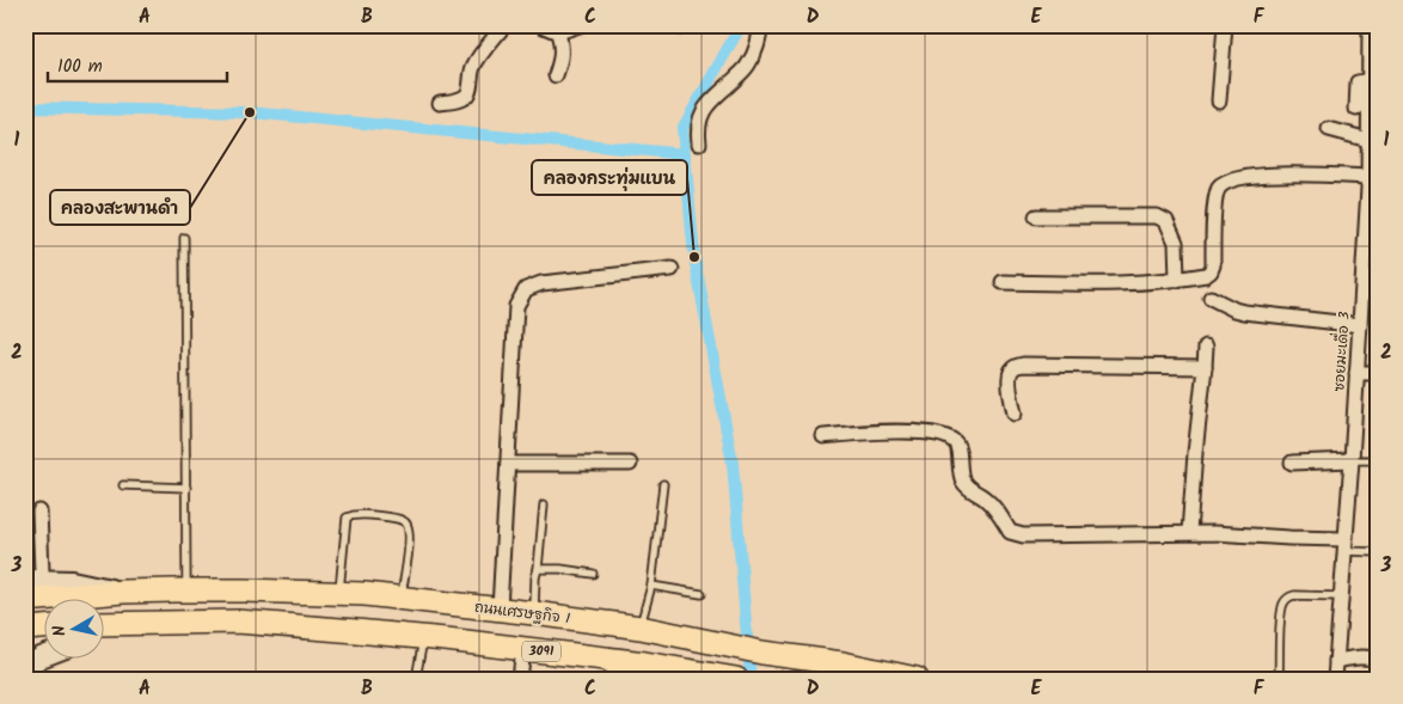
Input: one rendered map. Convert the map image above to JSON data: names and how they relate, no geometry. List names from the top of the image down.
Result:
{
  "streets": {
    "main road": ["ถนนเศรษฐกิจ 1", "3091"],
    "street": ["ซอยมะเดื่อ 3"]
  },
  "places": ["คลองสะพานดำ", "คลองกระทุ่มแบน"],
  "scale_bar": "100 m",
  "north": "left",
  "grid": {
    "columns": [
      "A",
      "B",
      "C",
      "D",
      "E",
      "F"
    ],
    "rows": ["1", "2", "3"]
  }
}
